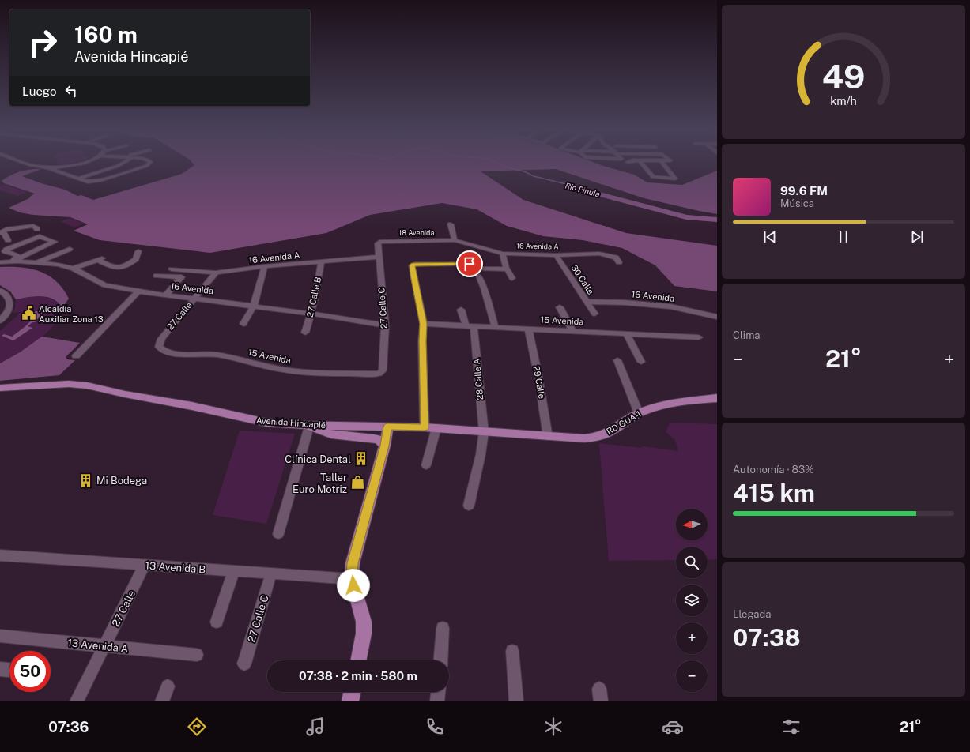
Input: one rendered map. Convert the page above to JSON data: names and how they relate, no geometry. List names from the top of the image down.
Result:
{
  "streets": {
    "main road": ["Avenida Hincapié", "RD GUA-1"],
    "street": [
      "18 Avenida",
      "16 Avenida A",
      "30 Calle",
      "16 Avenida",
      "27 Calle B",
      "27 Calle C",
      "27 Calle",
      "15 Avenida",
      "28 Calle A",
      "29 Calle",
      "13 Avenida B",
      "13 Avenida A"
    ]
  },
  "crossings": [
    ["18 Avenida", "16 Avenida A"],
    ["18 Avenida", "27 Calle C"],
    ["16 Avenida A", "30 Calle"],
    ["16 Avenida A", "27 Calle B"],
    ["16 Avenida A", "27 Calle C"],
    ["16 Avenida A", "27 Calle"],
    ["30 Calle", "16 Avenida"],
    ["16 Avenida", "27 Calle B"],
    ["16 Avenida", "27 Calle C"],
    ["16 Avenida", "27 Calle"],
    ["27 Calle C", "15 Avenida"],
    ["27 Calle C", "13 Avenida B"],
    ["27 Calle", "15 Avenida"],
    ["27 Calle", "13 Avenida B"],
    ["27 Calle", "13 Avenida A"],
    ["15 Avenida", "28 Calle A"],
    ["15 Avenida", "29 Calle"],
    ["28 Calle A", "Avenida Hincapié"],
    ["29 Calle", "Avenida Hincapié"],
    ["29 Calle", "RD GUA-1"],
    ["Avenida Hincapié", "RD GUA-1"]
  ],
  "water": ["Río Pinula"],
  "places": {
    "public building": ["Alcaldía Auxiliar Zona 13"],
    "building": ["Clínica Dental", "Mi Bodega"],
    "shop": ["Taller Euro Motriz"]
  },
  "north": "left",
  "page": {
    "turn": ["160 m", "Avenida Hincapié"],
    "then": "Luego",
    "song": ["99.6 FM", "Música"],
    "tile": [
      "Clima",
      ["Autonomía · 83%", "415 km"],
      ["Llegada", "07:38"]
    ],
    "heat": ["−", "21°", "+"],
    "map_buttons": ["+", "−"],
    "limit": "50",
    "trip": "07:38 · 2 min · 580 m",
    "tabs": ["07:36", "21°"],
    "gauge": ["49", "km/h"]
  }
}
